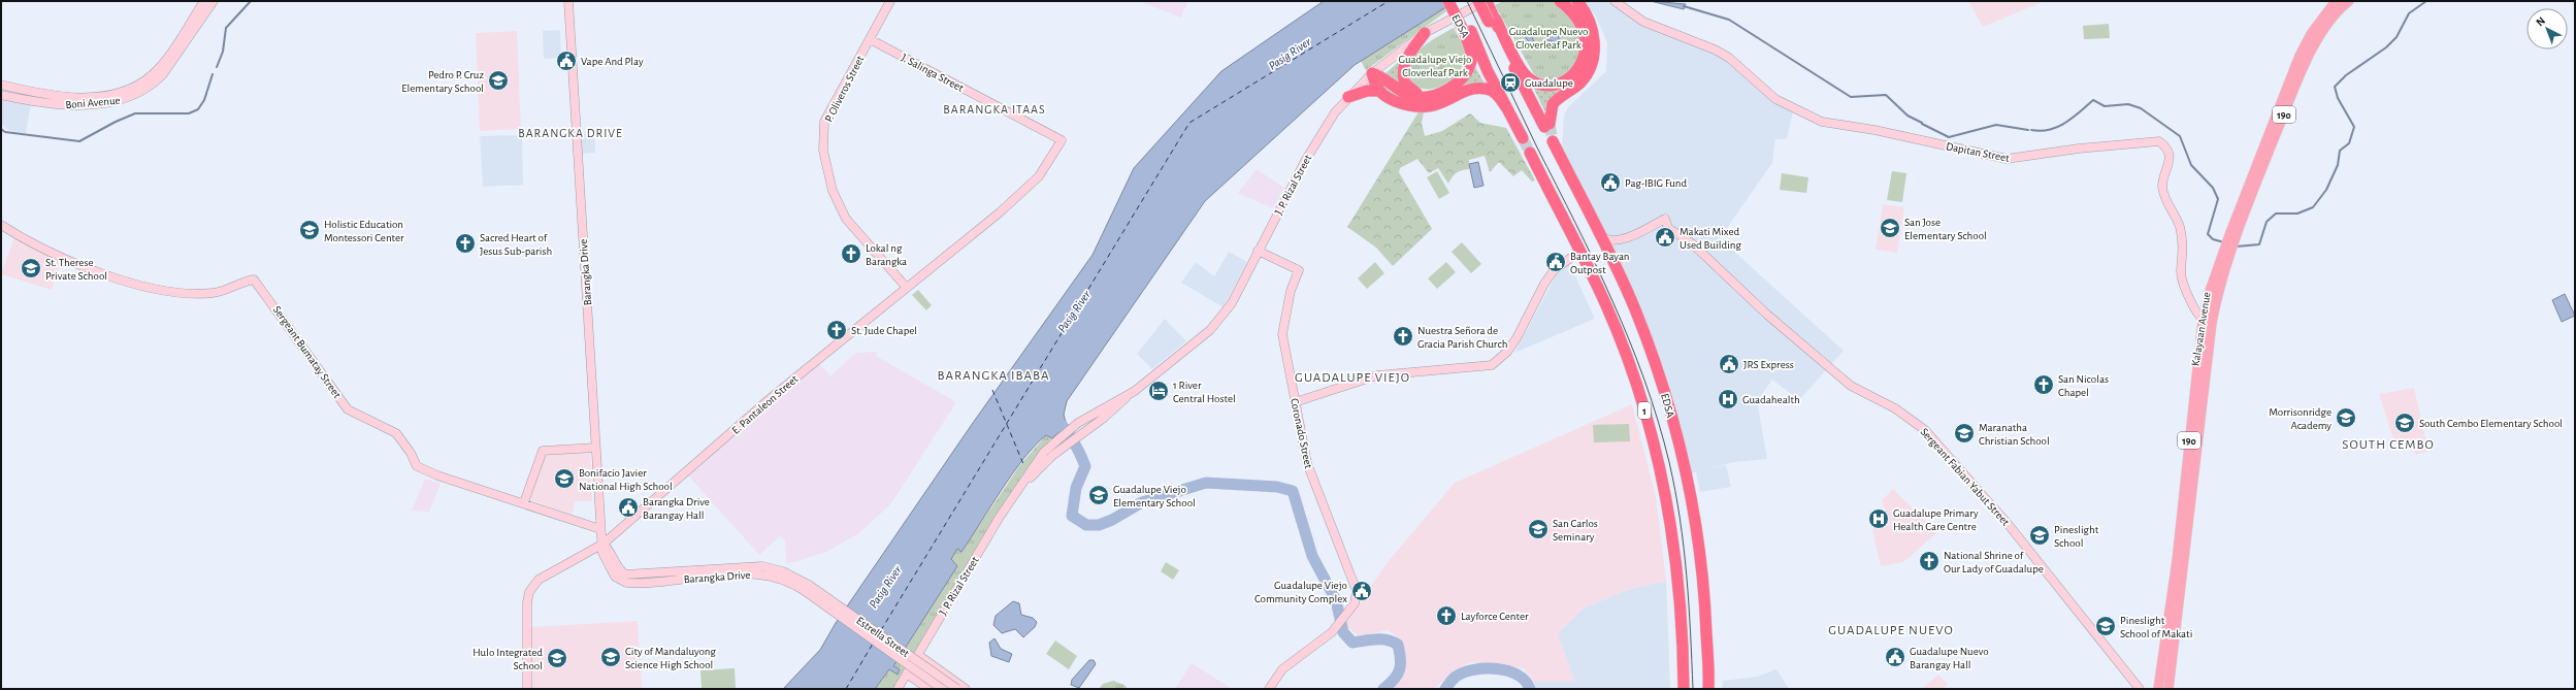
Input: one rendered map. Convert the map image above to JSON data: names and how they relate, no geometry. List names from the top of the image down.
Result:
{
  "streets": {
    "highway": ["EDSA", "1"],
    "main road": ["190", "Kalayaan Avenue"],
    "street": [
      "J. Salinga Street",
      "P. Oliveros Street",
      "Boni Avenue",
      "Dapitan Street",
      "J. P. Rizal Street",
      "Barangka Drive",
      "Sergeant Bumatay Street",
      "E. Pantaleon Street",
      "Coronado Street",
      "Sergeant Fabian Yabut Street",
      "Estrella Street"
    ]
  },
  "crossings": [
    ["EDSA", "Sergeant Fabian Yabut Street"],
    ["J. Salinga Street", "P. Oliveros Street"],
    ["J. Salinga Street", "E. Pantaleon Street"],
    ["P. Oliveros Street", "E. Pantaleon Street"],
    ["Dapitan Street", "Kalayaan Avenue"],
    ["J. P. Rizal Street", "Coronado Street"],
    ["J. P. Rizal Street", "Estrella Street"],
    ["Barangka Drive", "Sergeant Bumatay Street"],
    ["Barangka Drive", "E. Pantaleon Street"],
    ["Barangka Drive", "Estrella Street"]
  ],
  "districts": [
    "BARANGKA ITAAS",
    "BARANGKA DRIVE",
    "BARANGKA IBABA",
    "GUADALUPE VIEJO",
    "SOUTH CEMBO",
    "GUADALUPE NUEVO"
  ],
  "water": ["Pasig River"],
  "parks": ["Guadalupe Nuevo Cloverleaf Park", "Guadalupe Viejo Cloverleaf Park"],
  "places": {
    "public building": [
      "Vape And Play",
      "Pag-IBIG Fund",
      "Makati Mixed Used Building",
      "Bantay Bayan Outpost",
      "JRS Express",
      "Barangka Drive Barangay Hall",
      "Guadalupe Viejo Community Complex",
      "Guadalupe Nuevo Barangay Hall"
    ],
    "school or university": [
      "Pedro P. Cruz Elementary School",
      "San Jose Elementary School",
      "Holistic Education Montessori Center",
      "St. Therese Private School",
      "Morrisonridge Academy",
      "South Cembo Elementary School",
      "Maranatha Christian School",
      "Bonifacio Javier National High School",
      "Guadalupe Viejo Elementary School",
      "San Carlos Seminary",
      "Pineslight School",
      "Pineslight School of Makati",
      "City of Mandaluyong Science High School",
      "Hulo Integrated School"
    ],
    "station": ["Guadalupe"],
    "church": [
      "Sacred Heart of Jesus Sub-parish",
      "Lokal ng Barangka",
      "St. Jude Chapel",
      "Nuestra Señora de Gracia Parish Church",
      "San Nicolas Chapel",
      "National Shrine of Our Lady of Guadalupe",
      "Layforce Center"
    ],
    "hotel": ["1 River Central Hostel"],
    "hospital": ["Guadahealth", "Guadalupe Primary Health Care Centre"]
  },
  "north": "top left"
}
